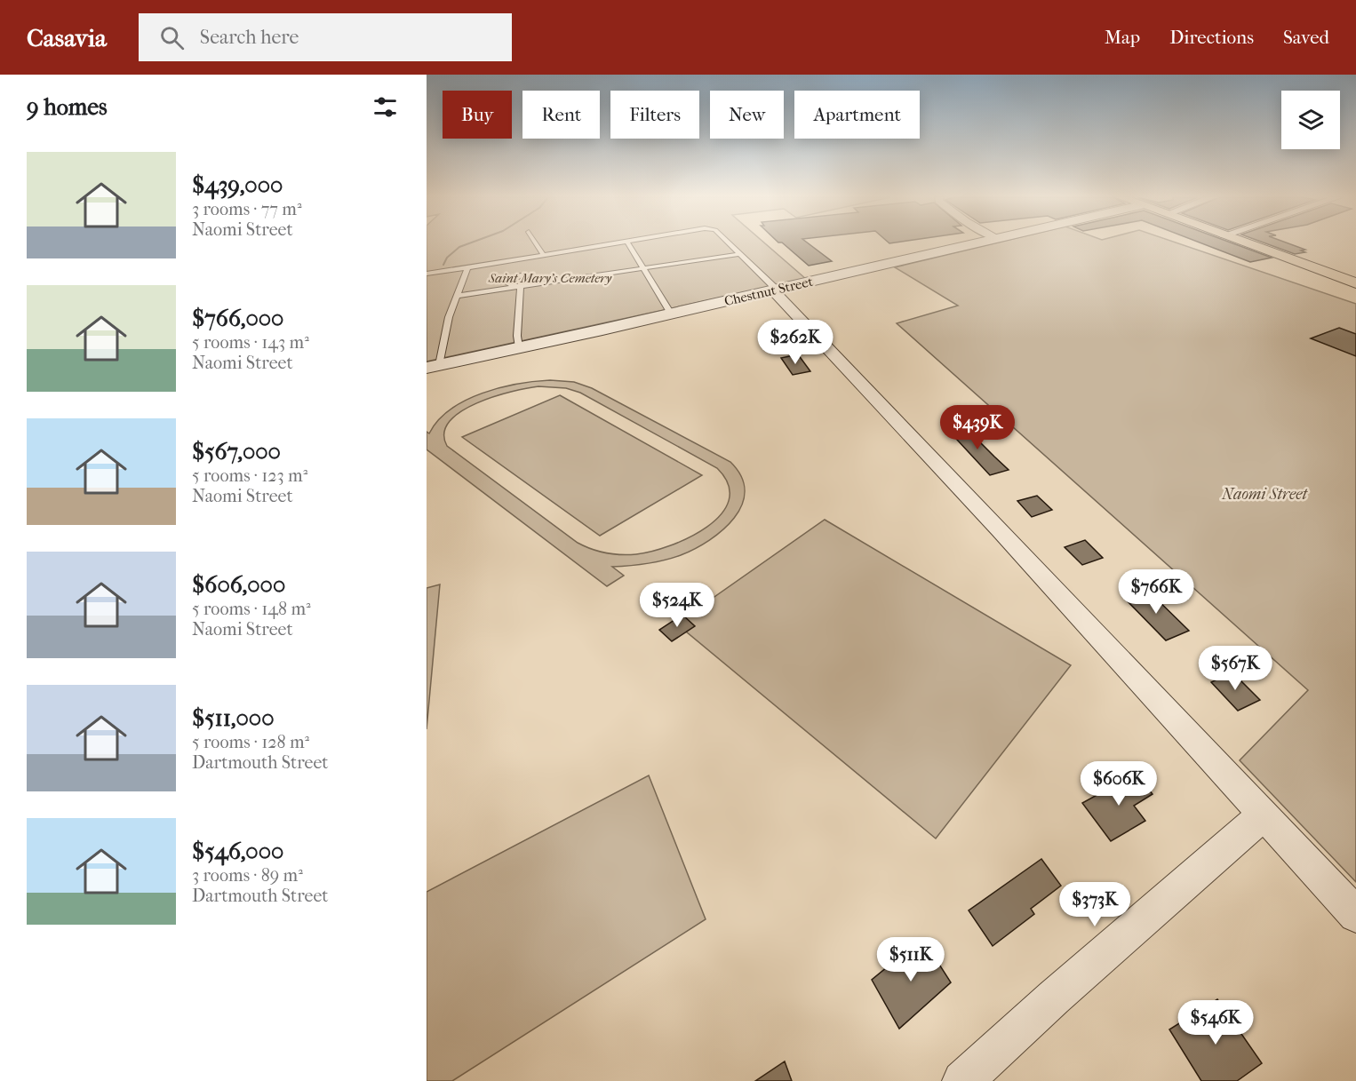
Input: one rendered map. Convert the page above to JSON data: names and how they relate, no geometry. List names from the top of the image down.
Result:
{
  "streets": {
    "street": ["Chestnut Street"]
  },
  "parks": ["Saint Mary's Cemetery", "Naomi Street"],
  "page": {
    "header": "Casavia",
    "search": "Search here",
    "nav": ["Map", "Directions", "Saved"],
    "heading": "9 homes",
    "chip": [
      "Buy",
      "Rent",
      "Filters",
      "New",
      "Apartment"
    ],
    "list": [
      {
        "name": "$439,000",
        "note": "3 rooms · 77 m² · Naomi Street"
      },
      {
        "name": "$766,000",
        "note": "5 rooms · 143 m² · Naomi Street"
      },
      {
        "name": "$567,000",
        "note": "5 rooms · 123 m² · Naomi Street"
      },
      {
        "name": "$606,000",
        "note": "5 rooms · 148 m² · Naomi Street"
      },
      {
        "name": "$511,000",
        "note": "5 rooms · 128 m² · Dartmouth Street"
      },
      {
        "name": "$546,000",
        "note": "3 rooms · 89 m² · Dartmouth Street"
      }
    ],
    "price": [
      "$262K",
      "$439K",
      "$766K",
      "$524K",
      "$567K",
      "$606K",
      "$373K",
      "$511K",
      "$546K"
    ]
  }
}
